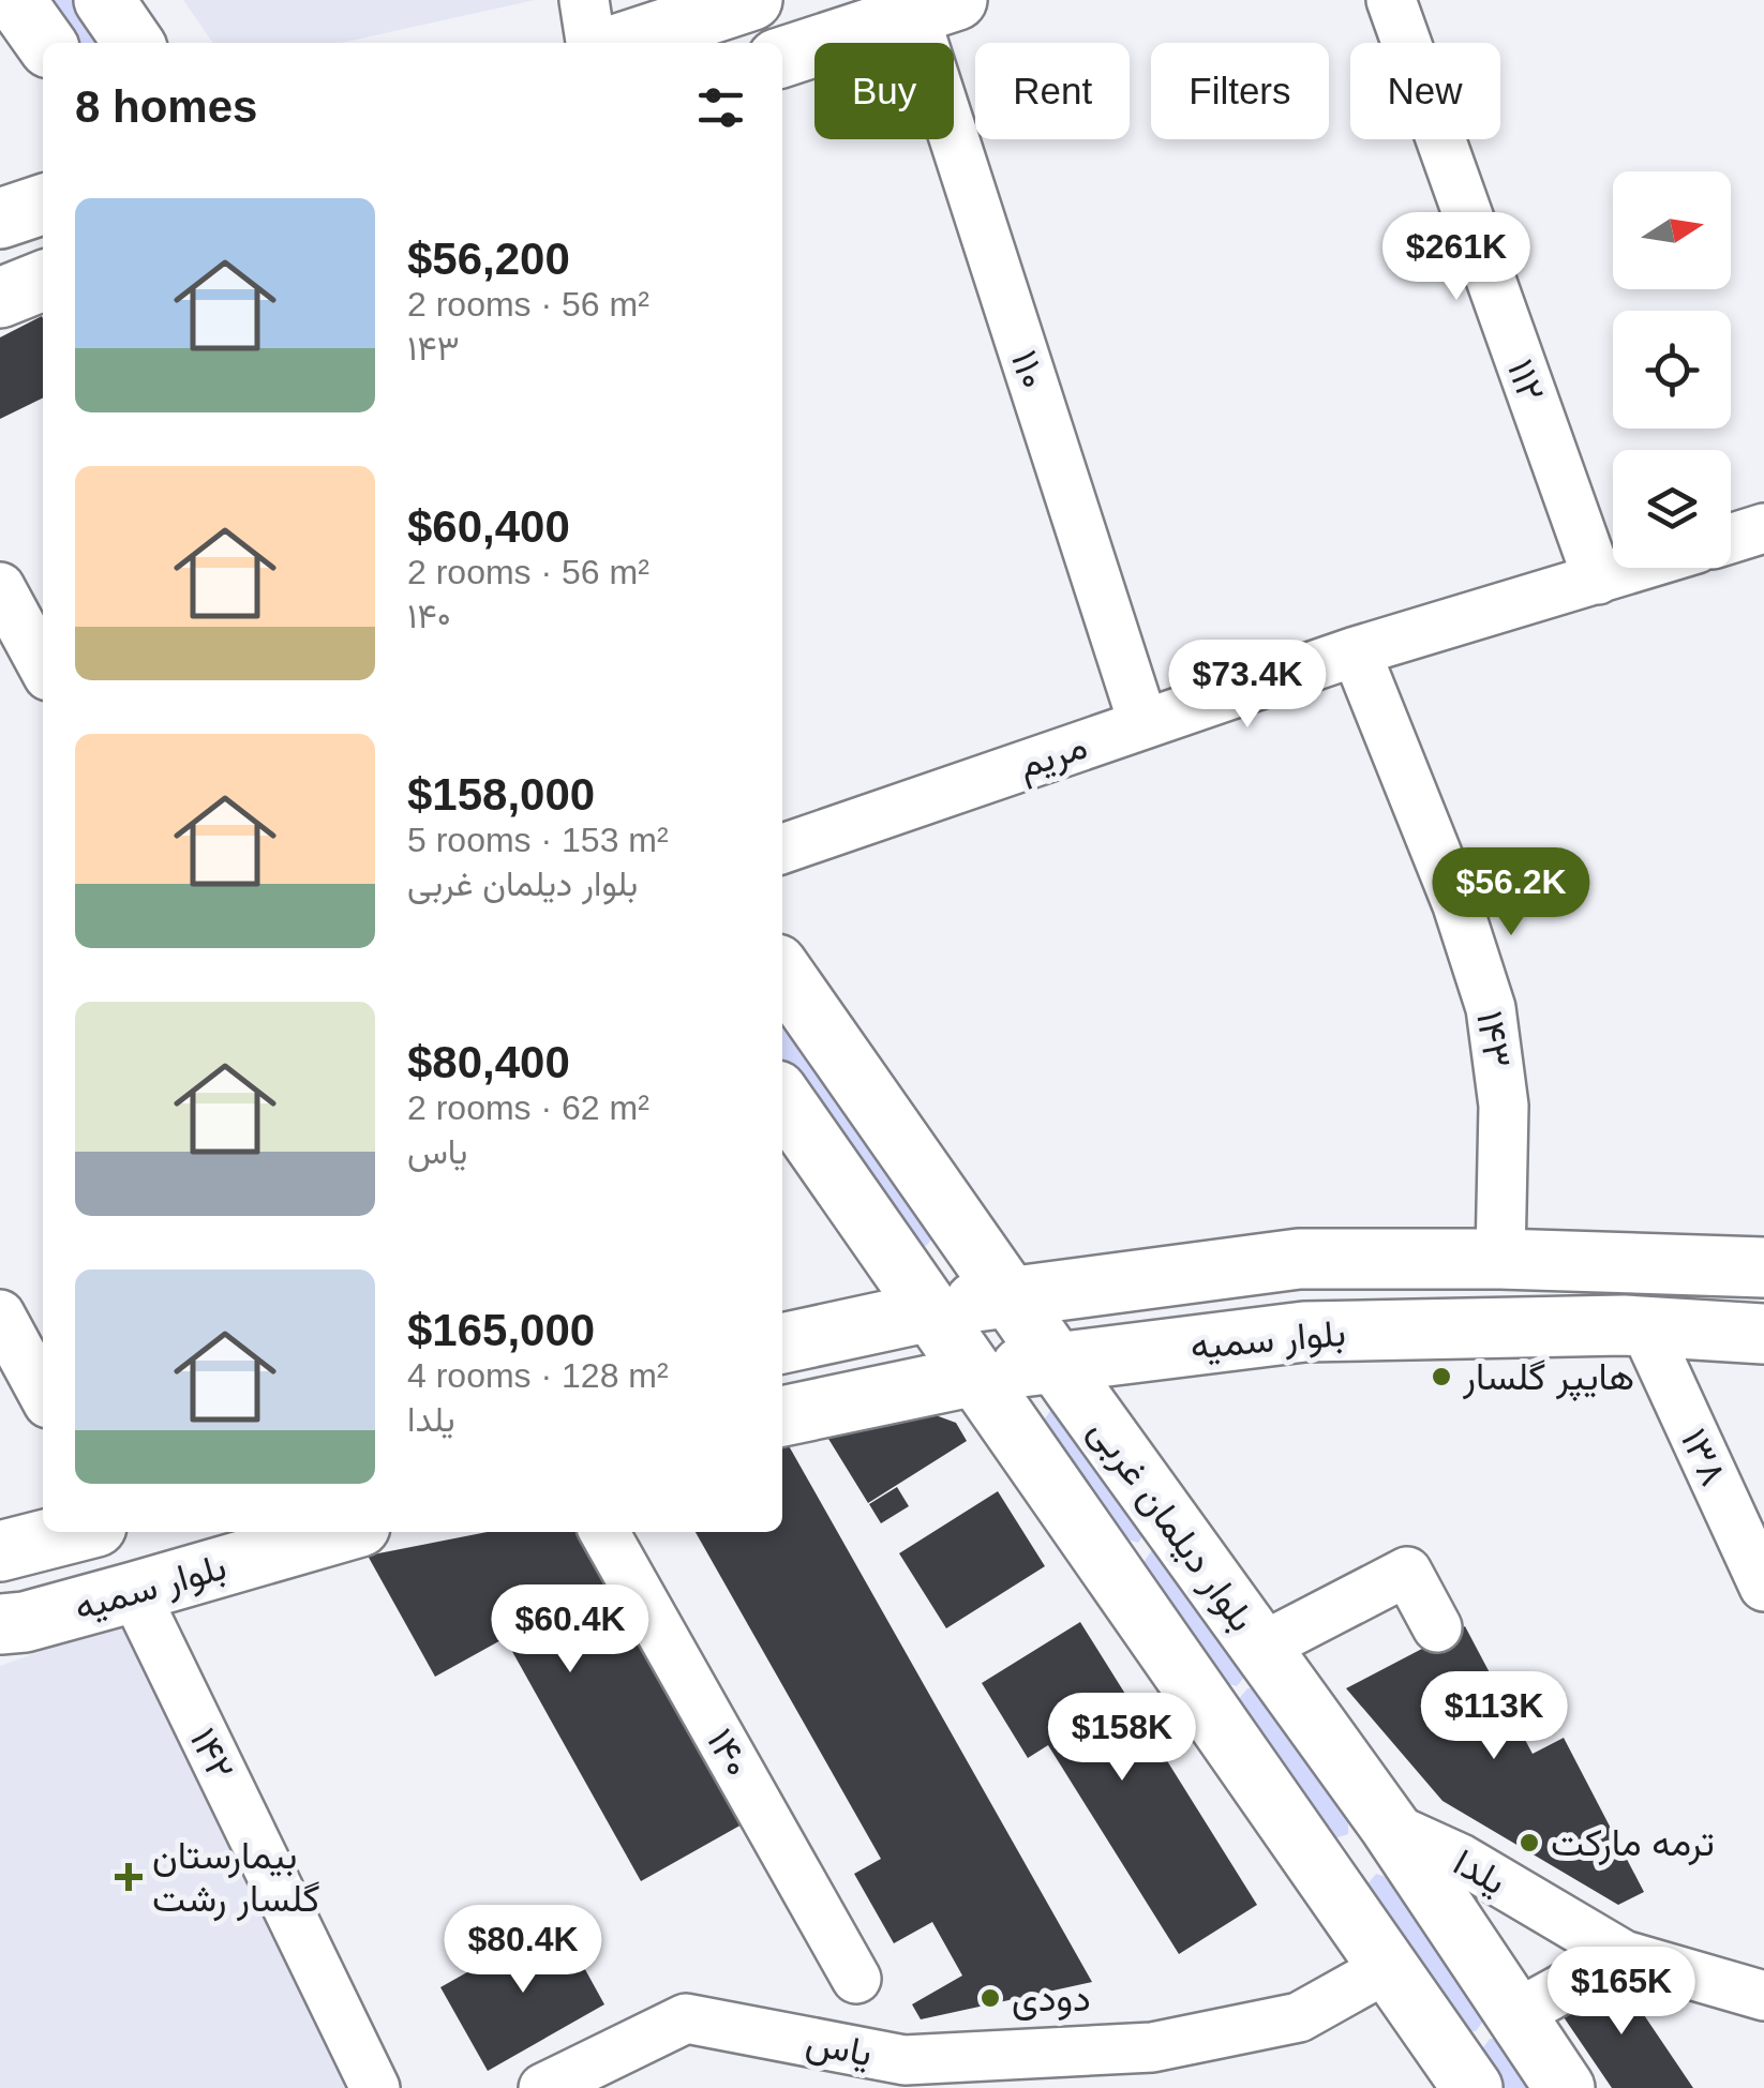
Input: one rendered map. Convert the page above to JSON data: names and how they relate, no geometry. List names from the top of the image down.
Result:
{
  "streets": {
    "main road": ["بلوار سمیه", "بلوار دیلمان غربی"],
    "street": [
      "۱۱۰",
      "۱۱۲",
      "مریم",
      "۱۴۳",
      "۱۳۸",
      "۱۴۰",
      "۱۴۲",
      "یلدا",
      "یاس"
    ]
  },
  "crossings": [
    ["۱۱۰", "مریم"],
    ["۱۱۲", "مریم"],
    ["مریم", "۱۴۳"],
    ["۱۴۳", "بلوار سمیه"],
    ["بلوار سمیه", "۱۳۸"],
    ["بلوار سمیه", "بلوار دیلمان غربی"],
    ["بلوار سمیه", "۱۴۲"],
    ["بلوار دیلمان غربی", "یلدا"],
    ["بلوار دیلمان غربی", "یاس"]
  ],
  "places": {
    "other": ["هایپر گلسار", "ترمه مارکت", "دودی"],
    "health": ["بیمارستان گلسار رشت"]
  },
  "north": "right",
  "page": {
    "chip": [
      "Buy",
      "Rent",
      "Filters",
      "New"
    ],
    "heading": "8 homes",
    "list": [
      {
        "name": "$56,200",
        "note": "2 rooms · 56 m² · ۱۴۳"
      },
      {
        "name": "$60,400",
        "note": "2 rooms · 56 m² · ۱۴۰"
      },
      {
        "name": "$158,000",
        "note": "5 rooms · 153 m² · بلوار دیلمان غربی"
      },
      {
        "name": "$80,400",
        "note": "2 rooms · 62 m² · یاس"
      },
      {
        "name": "$165,000",
        "note": "4 rooms · 128 m² · یلدا"
      }
    ],
    "price": [
      "$261K",
      "$73.4K",
      "$56.2K",
      "$60.4K",
      "$113K",
      "$158K",
      "$80.4K",
      "$165K"
    ]
  }
}
